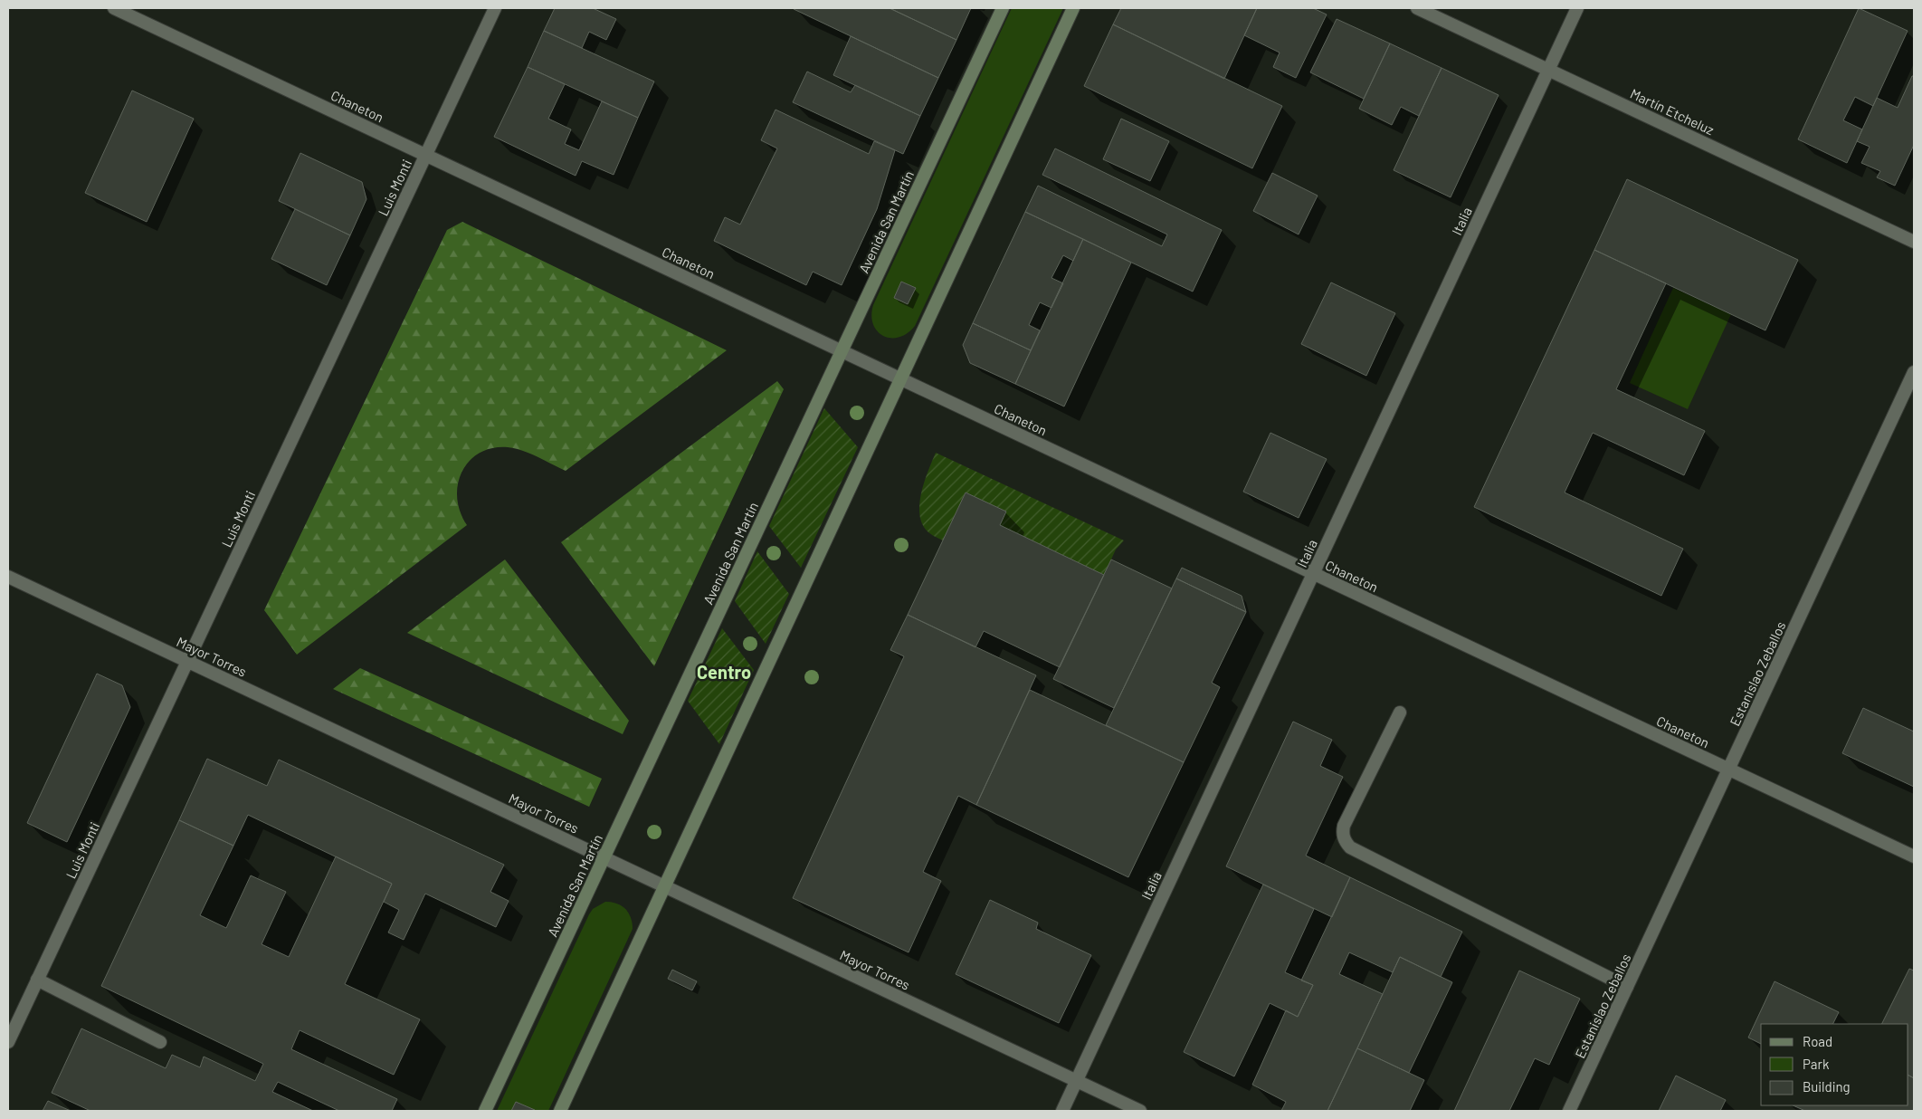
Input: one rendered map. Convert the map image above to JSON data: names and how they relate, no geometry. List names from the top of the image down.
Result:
{
  "streets": {
    "main road": ["Avenida San Martín"],
    "street": [
      "Chaneton",
      "Martín Etcheluz",
      "Luis Monti",
      "Italia",
      "Mayor Torres",
      "Estanislao Zeballos"
    ]
  },
  "crossings": [
    ["Chaneton", "Luis Monti"],
    ["Chaneton", "Italia"],
    ["Chaneton", "Avenida San Martín"],
    ["Chaneton", "Estanislao Zeballos"],
    ["Martín Etcheluz", "Italia"],
    ["Luis Monti", "Mayor Torres"],
    ["Italia", "Mayor Torres"],
    ["Avenida San Martín", "Mayor Torres"]
  ],
  "districts": ["Centro"],
  "legend": ["Road", "Park", "Building"]
}
